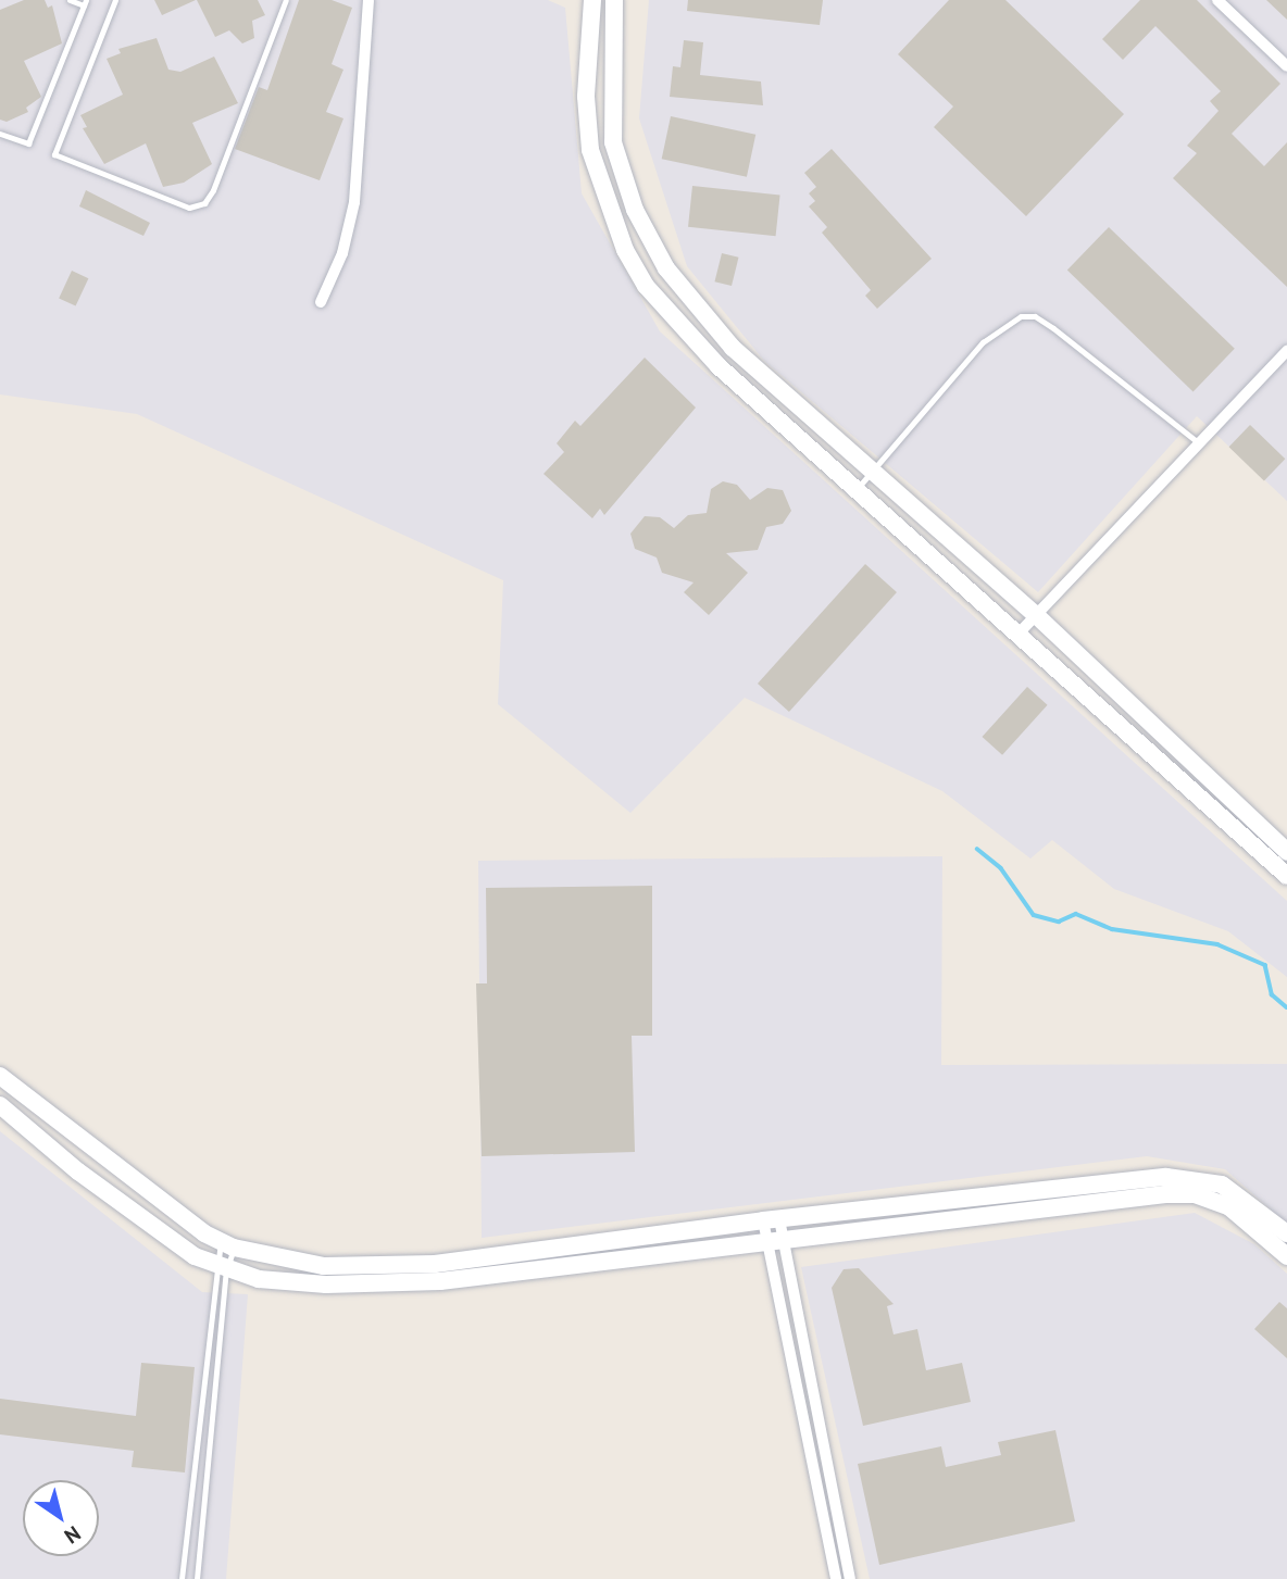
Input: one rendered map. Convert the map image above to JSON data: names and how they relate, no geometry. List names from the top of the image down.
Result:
{
  "north": "bottom right"
}
